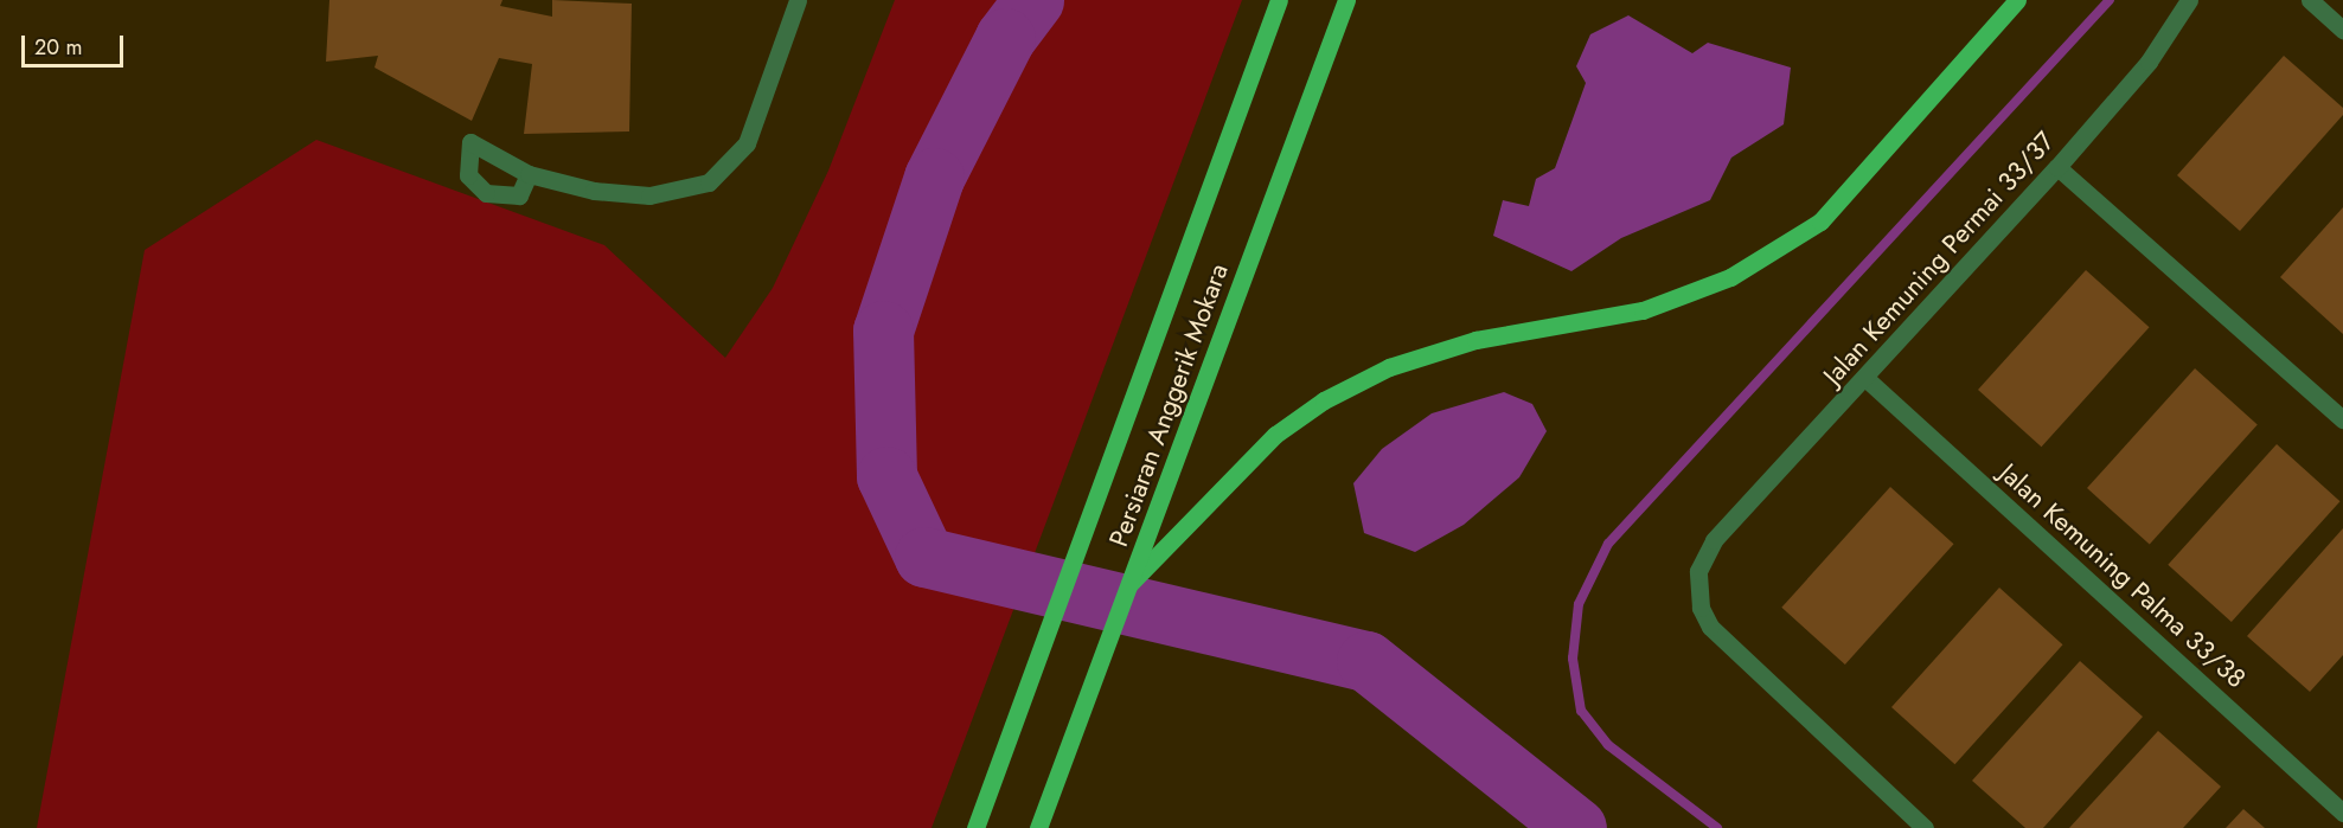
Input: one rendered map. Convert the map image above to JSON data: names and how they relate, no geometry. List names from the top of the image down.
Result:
{
  "streets": {
    "main road": ["Persiaran Anggerik Mokara"],
    "street": ["Jalan Kemuning Permai 33/37", "Jalan Kemuning Palma 33/38"]
  },
  "crossings": [
    ["Jalan Kemuning Permai 33/37", "Jalan Kemuning Palma 33/38"]
  ],
  "scale_bar": "20 m"
}
